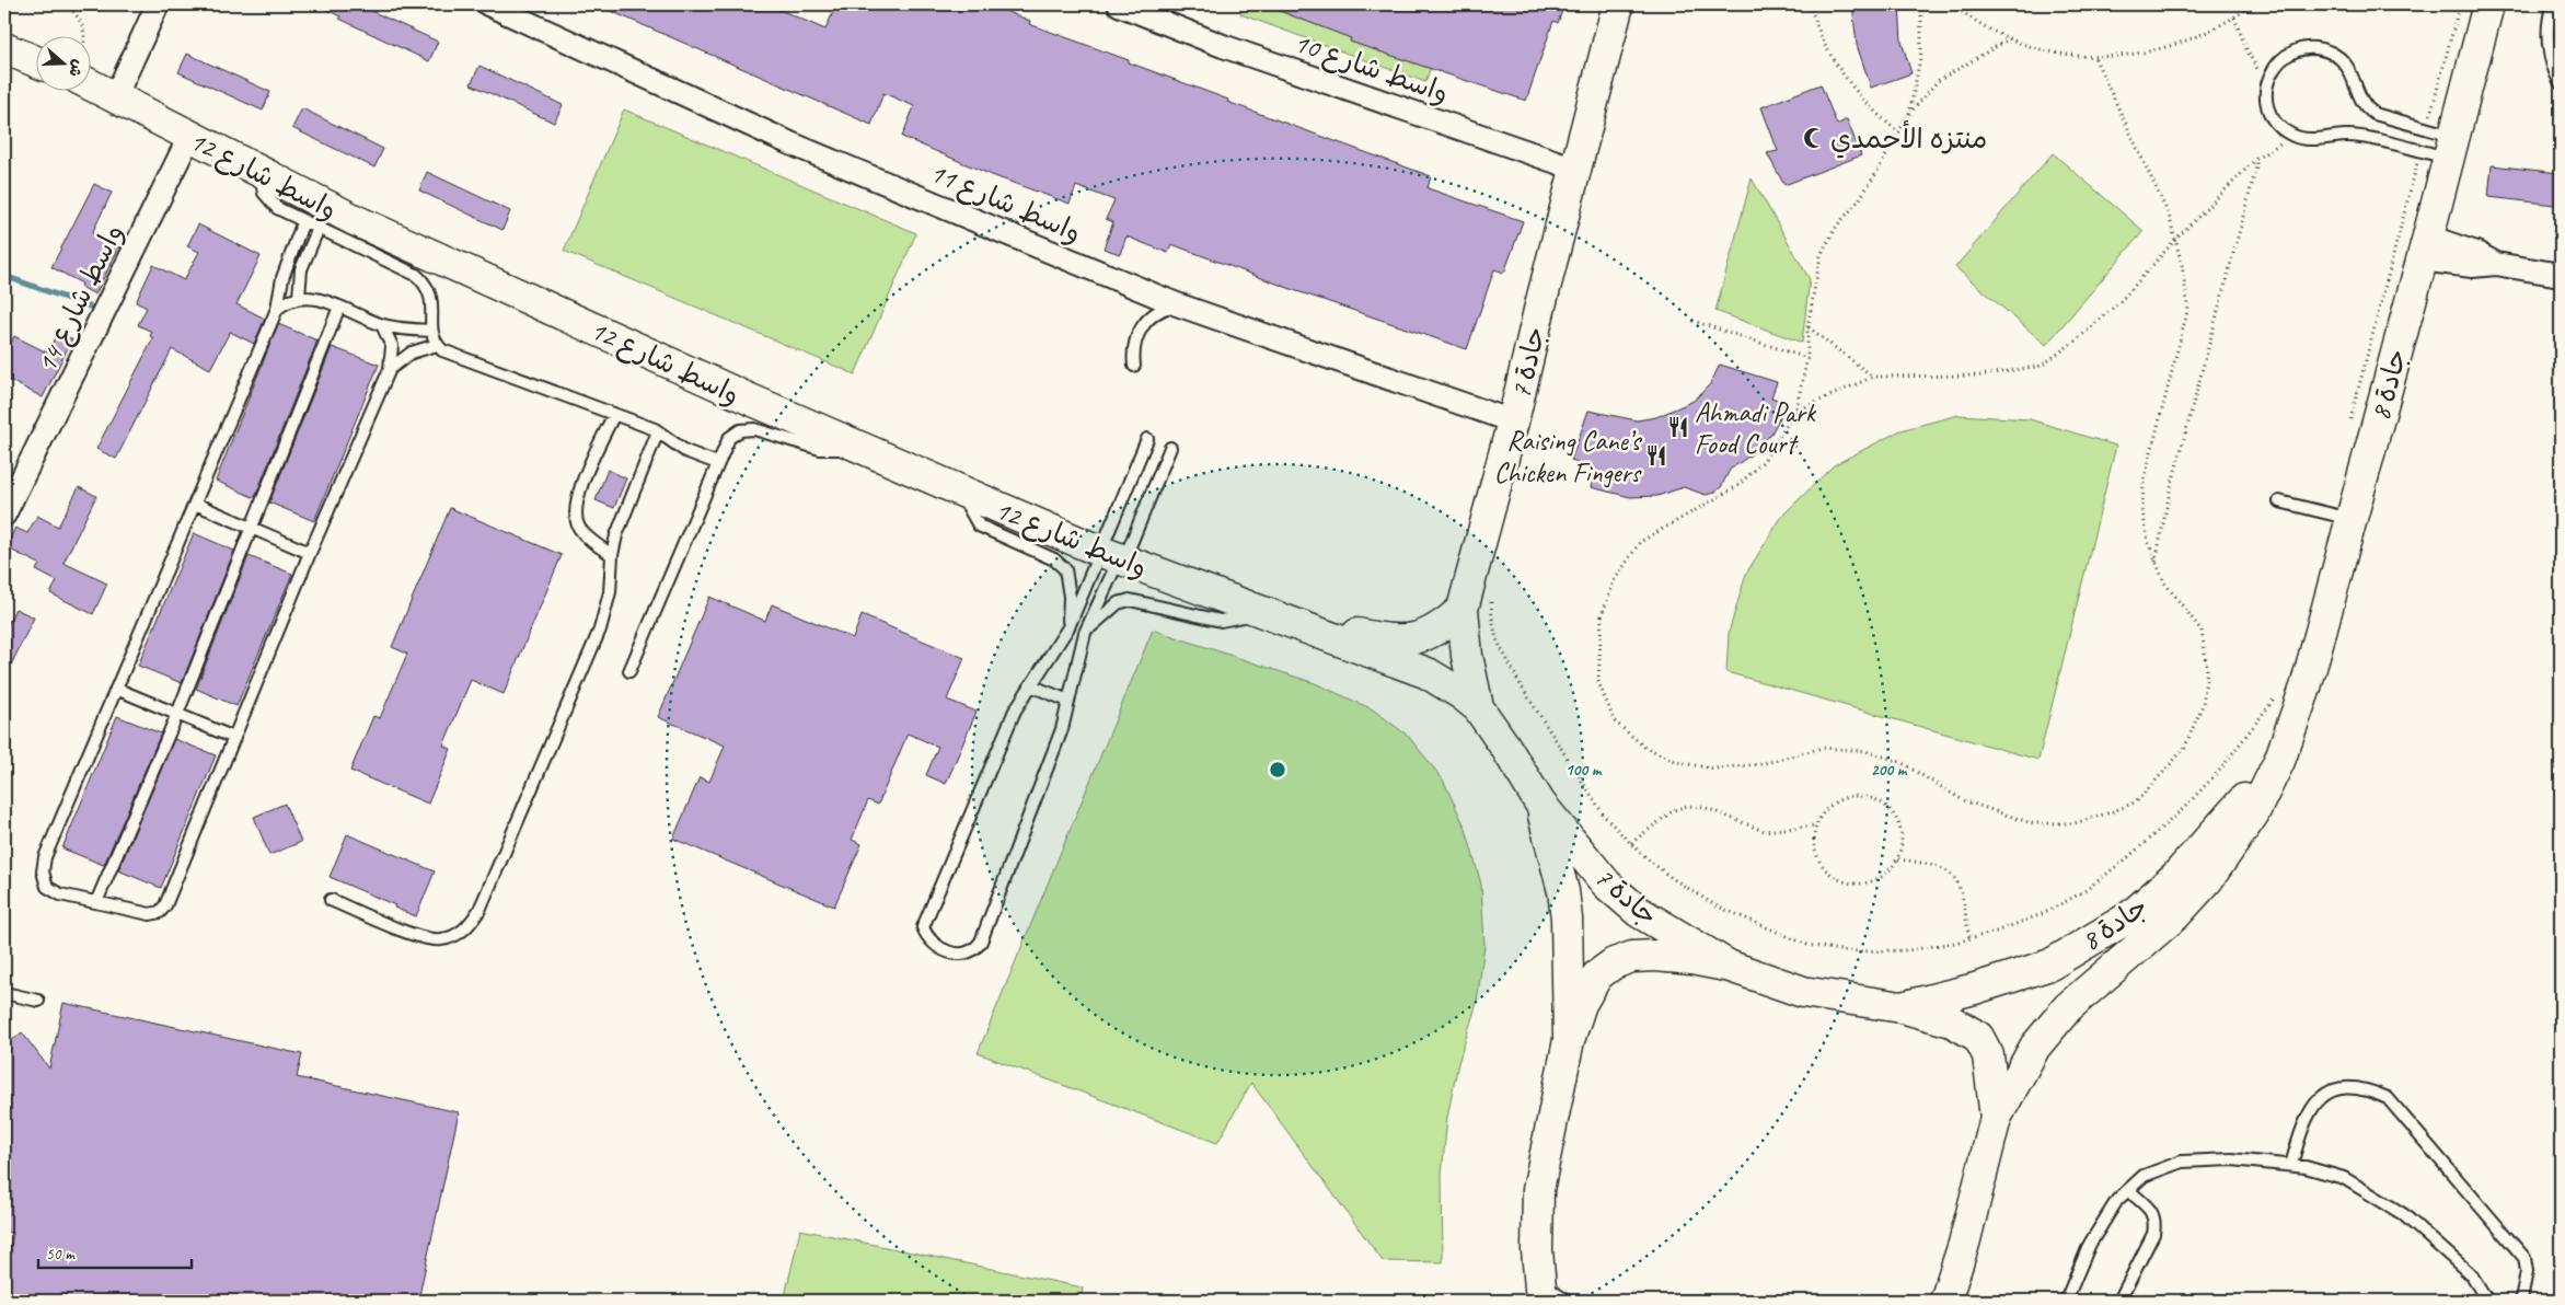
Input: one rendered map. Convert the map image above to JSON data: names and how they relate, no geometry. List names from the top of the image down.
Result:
{
  "streets": {
    "main road": ["واسط شارع 12", "جادة 7", "جادة 8"],
    "street": ["واسط شارع 10", "واسط شارع 11", "واسط شارع 14"]
  },
  "crossings": [
    ["واسط شارع 10", "جادة 7"],
    ["واسط شارع 12", "واسط شارع 14"],
    ["واسط شارع 12", "جادة 7"],
    ["واسط شارع 11", "جادة 7"]
  ],
  "places": {
    "mosque": ["منتزه الأحمدي"],
    "restaurant": ["Ahmadi Park Food Court", "Raising Cane’s Chicken Fingers"]
  },
  "scale_bar": "50 m",
  "north": "right",
  "rings": ["100 m", "200 m"]
}
